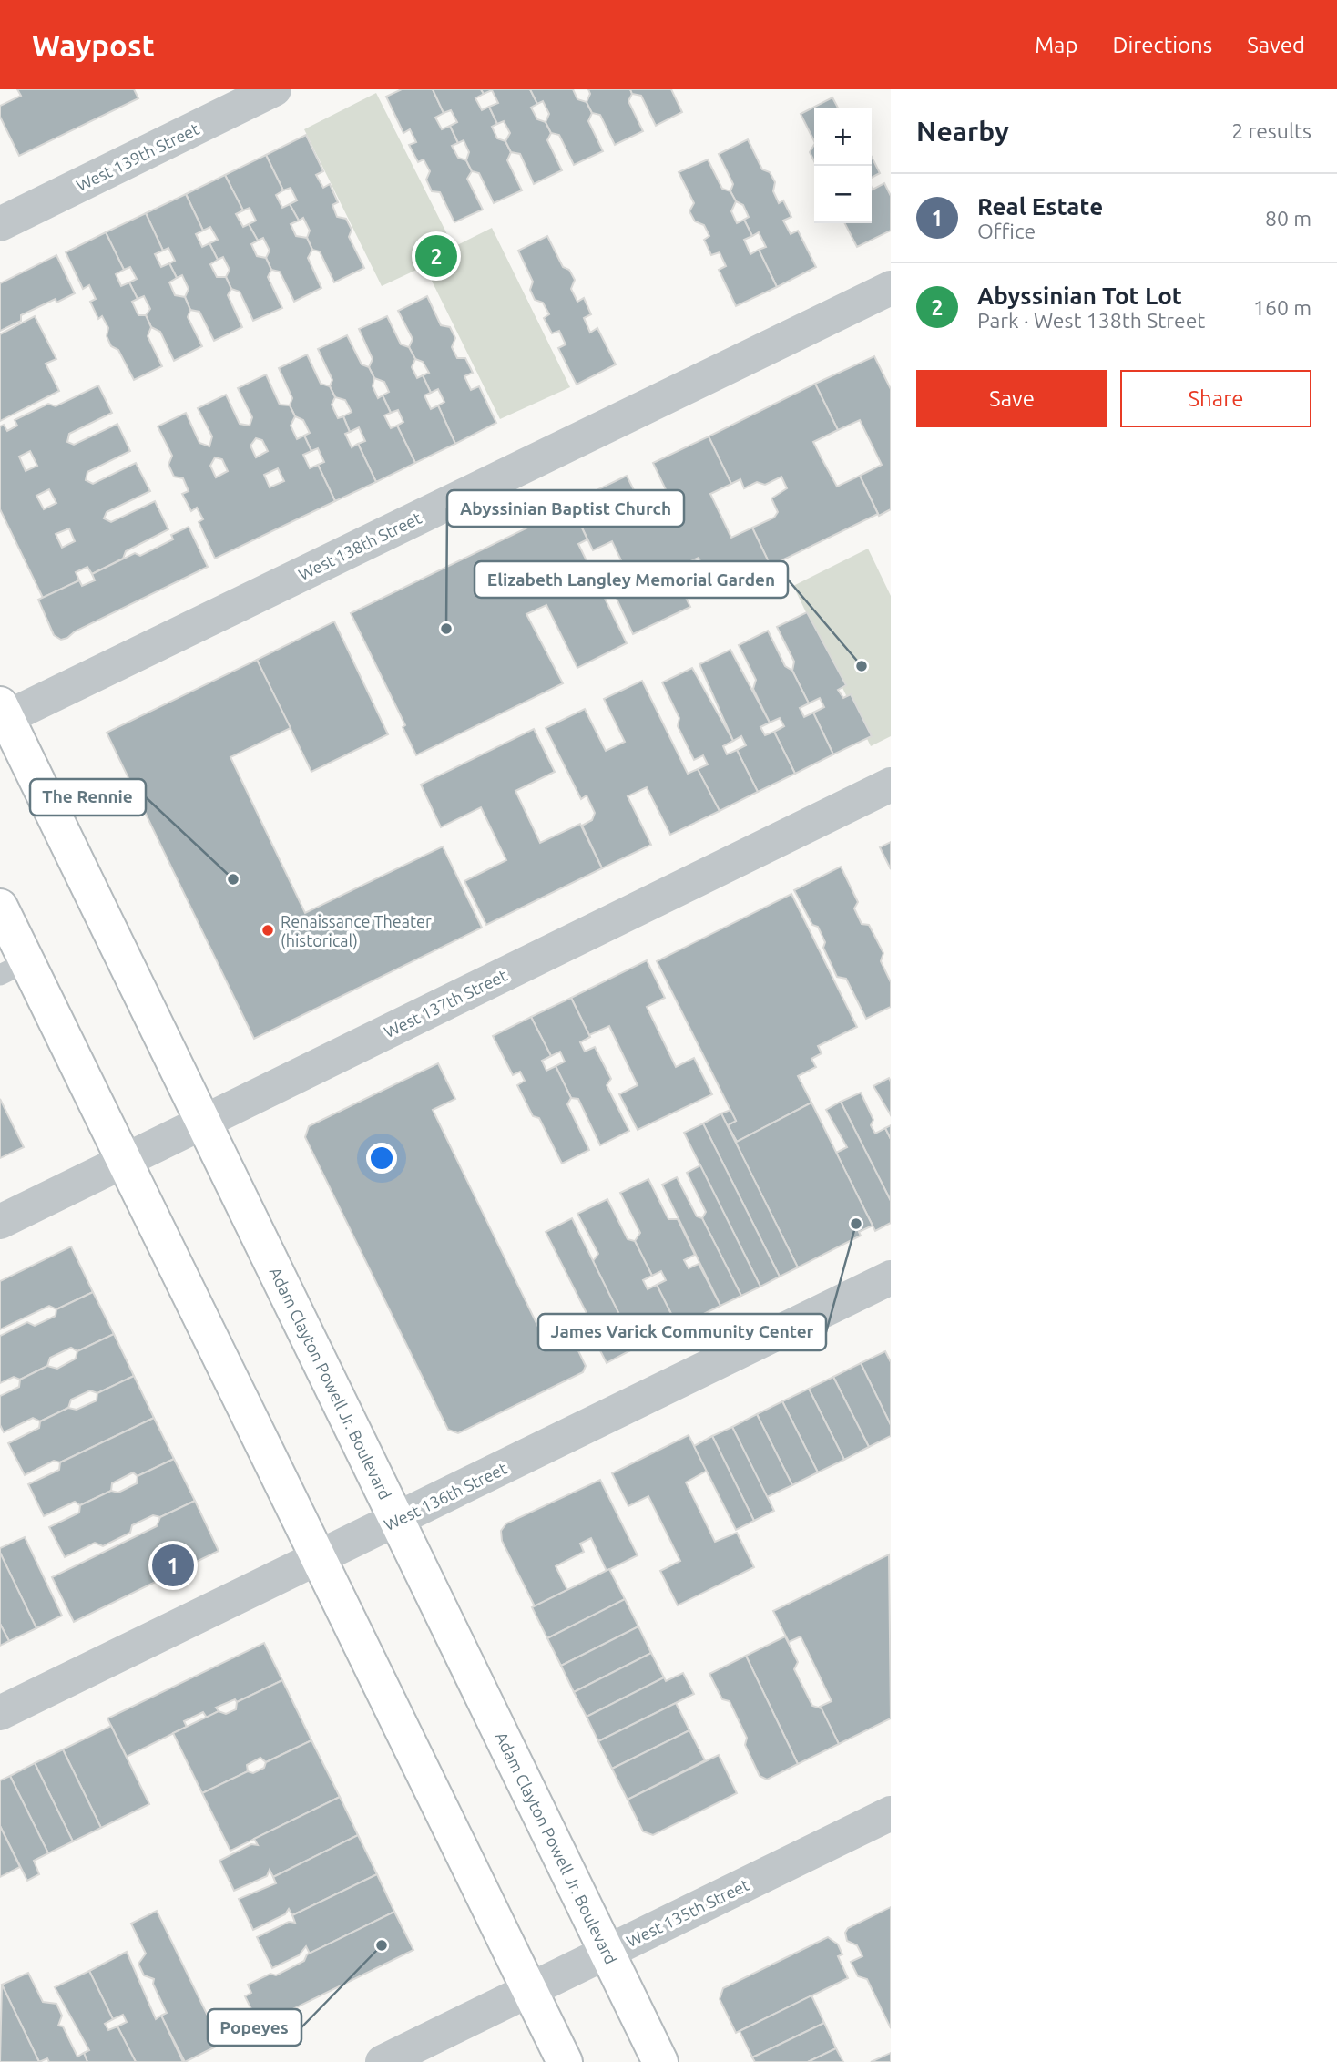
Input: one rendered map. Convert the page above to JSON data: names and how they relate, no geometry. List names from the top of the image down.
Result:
{
  "streets": {
    "main road": ["Adam Clayton Powell Jr. Boulevard"],
    "street": [
      "West 139th Street",
      "West 138th Street",
      "West 137th Street",
      "West 136th Street",
      "West 135th Street"
    ]
  },
  "crossings": [
    ["West 138th Street", "Adam Clayton Powell Jr. Boulevard"],
    ["West 137th Street", "Adam Clayton Powell Jr. Boulevard"],
    ["Adam Clayton Powell Jr. Boulevard", "West 136th Street"],
    ["Adam Clayton Powell Jr. Boulevard", "West 135th Street"]
  ],
  "places": [
    "Abyssinian Baptist Church",
    "Elizabeth Langley Memorial Garden",
    "The Rennie",
    "Renaissance Theater (historical)",
    "James Varick Community Center",
    "Popeyes"
  ],
  "page": {
    "header": "Waypost",
    "nav": ["Map", "Directions", "Saved"],
    "heading": ["Nearby", "2 results"],
    "map_buttons": ["+", "−"],
    "list": [
      {
        "mark": "1",
        "name": "Real Estate",
        "note": "Office",
        "value": "80 m"
      },
      {
        "mark": "2",
        "name": "Abyssinian Tot Lot",
        "note": "Park · West 138th Street",
        "value": "160 m"
      }
    ],
    "pins": ["2", "1"],
    "buttons": ["Save", "Share"]
  }
}
